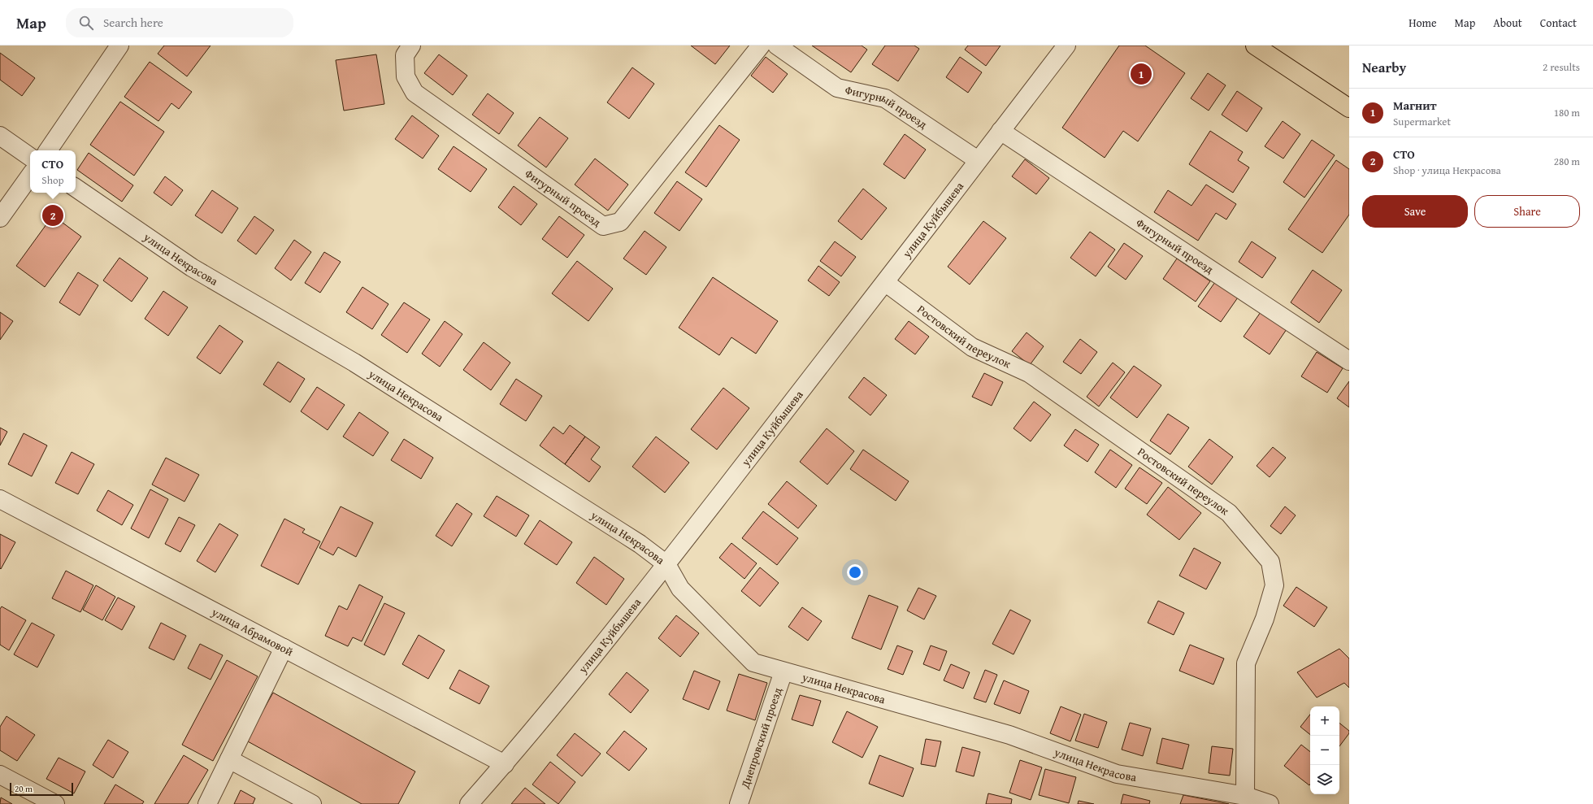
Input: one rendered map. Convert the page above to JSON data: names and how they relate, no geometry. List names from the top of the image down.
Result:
{
  "streets": {
    "street": [
      "Фигурный проезд",
      "улица Куйбышева",
      "улица Некрасова",
      "Ростовский переулок",
      "улица Абрамовой",
      "Днепровский проезд"
    ]
  },
  "crossings": [
    ["Фигурный проезд", "улица Куйбышева"],
    ["улица Куйбышева", "улица Некрасова"],
    ["улица Куйбышева", "Ростовский переулок"],
    ["улица Куйбышева", "улица Абрамовой"],
    ["улица Некрасова", "Ростовский переулок"],
    ["улица Некрасова", "Днепровский проезд"]
  ],
  "scale_bar": "20 m",
  "page": {
    "header": "Map",
    "search": "Search here",
    "nav": [
      "Home",
      "Map",
      "About",
      "Contact"
    ],
    "heading": ["Nearby", "2 results"],
    "pins": ["1", "2"],
    "list": [
      {
        "mark": "1",
        "name": "Магнит",
        "note": "Supermarket",
        "value": "180 m"
      },
      {
        "mark": "2",
        "name": "СТО",
        "note": "Shop · улица Некрасова",
        "value": "280 m"
      }
    ],
    "popup": ["СТО", "Shop"],
    "buttons": ["Save", "Share"],
    "map_buttons": ["+", "−"],
    "scale": "20 m"
  }
}
